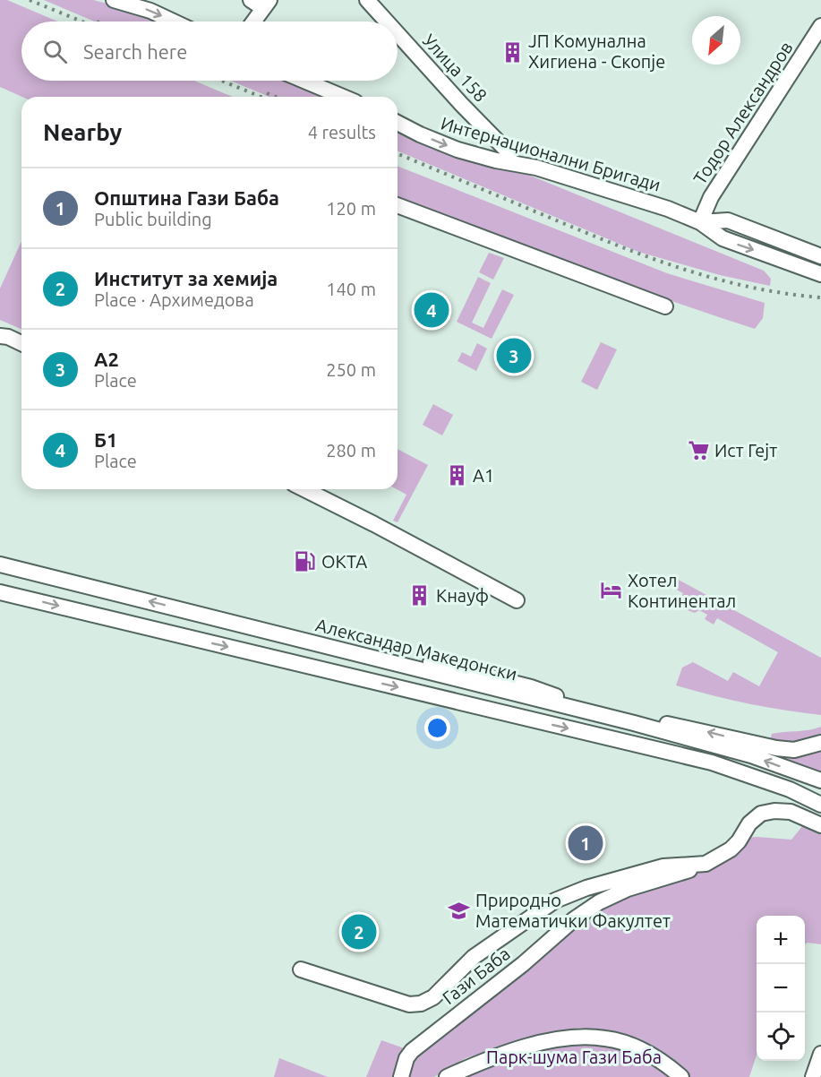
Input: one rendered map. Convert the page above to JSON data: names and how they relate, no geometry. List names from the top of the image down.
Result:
{
  "streets": {
    "street": [
      "Улица 158",
      "Тодор Александров",
      "Интернационални Бригади",
      "Гази Баба"
    ]
  },
  "crossings": [
    ["Улица 158", "Интернационални Бригади"],
    ["Тодор Александров", "Интернационални Бригади"]
  ],
  "parks": ["Парк-шума Гази Баба"],
  "places": {
    "building": ["ЈП Комунална Хигиена - Скопје", "А1", "Кнауф"],
    "supermarket": ["Ист Гејт"],
    "fuel station": ["ОКТА"],
    "hotel": ["Хотел Континентал"],
    "school or university": ["Природно Математички Факултет"]
  },
  "north": "bottom left",
  "page": {
    "search": "Search here",
    "heading": ["Nearby", "4 results"],
    "list": [
      {
        "mark": "1",
        "name": "Општина Гази Баба",
        "note": "Public building",
        "value": "120 m"
      },
      {
        "mark": "2",
        "name": "Институт за хемија",
        "note": "Place · Архимедова",
        "value": "140 m"
      },
      {
        "mark": "3",
        "name": "А2",
        "note": "Place",
        "value": "250 m"
      },
      {
        "mark": "4",
        "name": "Б1",
        "note": "Place",
        "value": "280 m"
      }
    ],
    "pins": [
      "4",
      "3",
      "1",
      "2"
    ],
    "map_buttons": ["+", "−"]
  }
}
